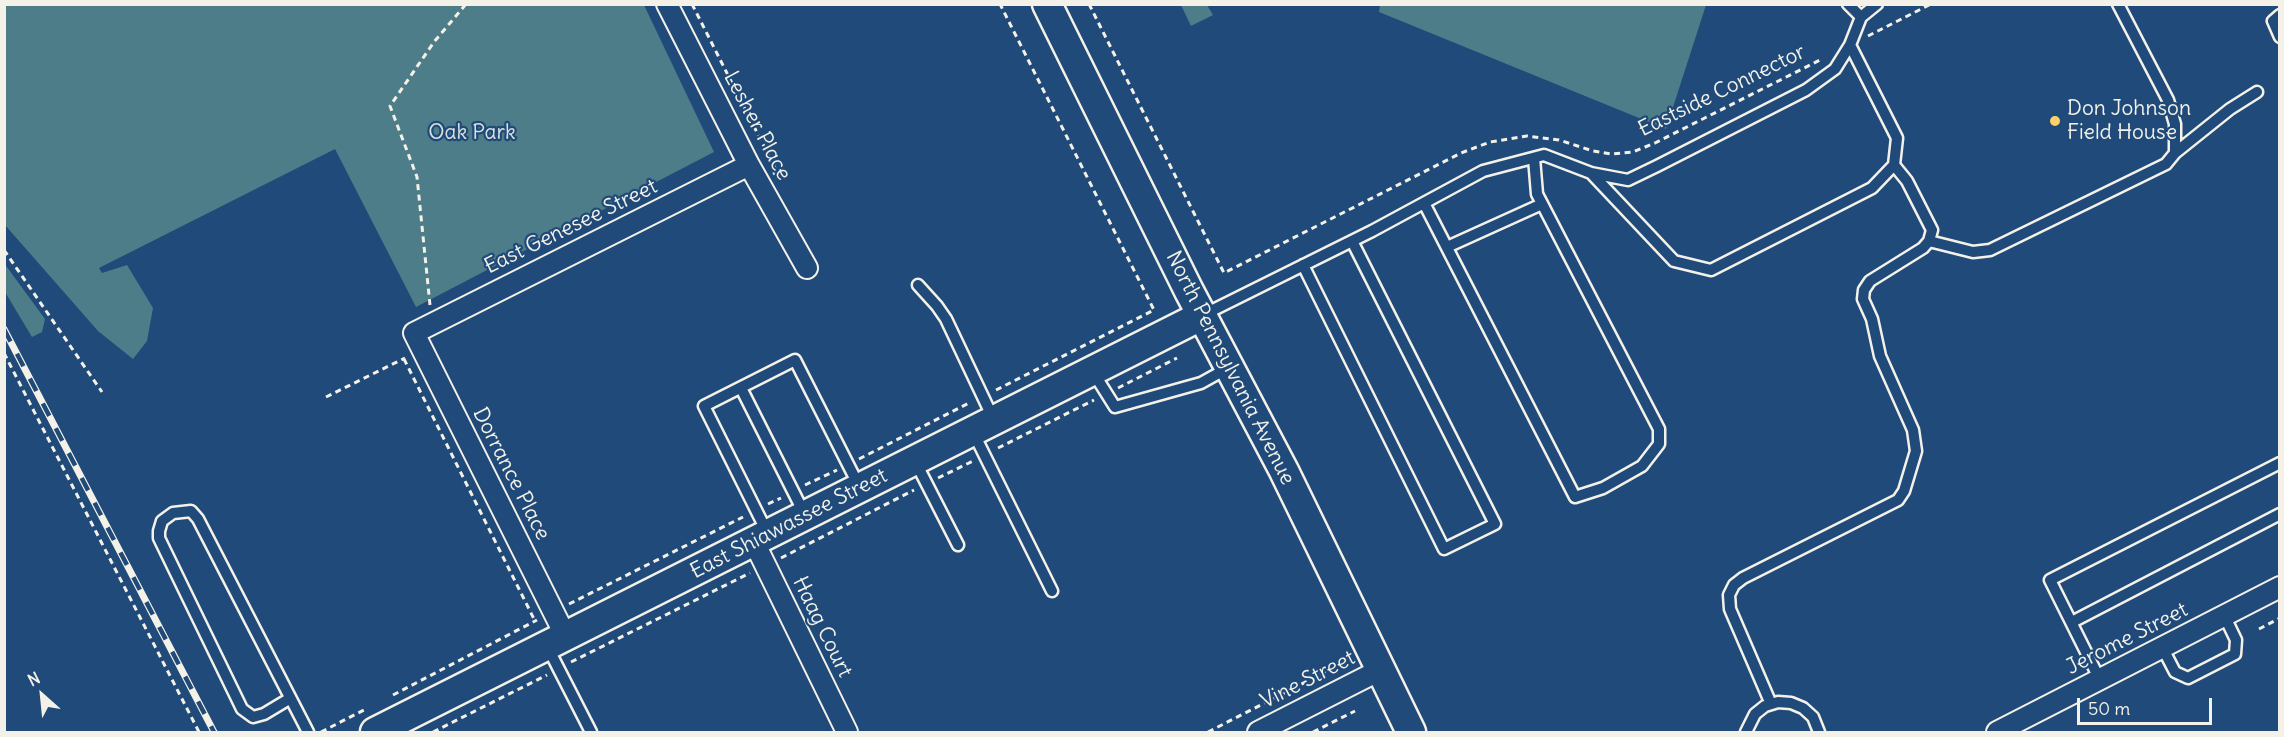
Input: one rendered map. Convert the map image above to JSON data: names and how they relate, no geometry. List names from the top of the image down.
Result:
{
  "streets": {
    "street": [
      "Lesher Place",
      "East Genesee Street",
      "North Pennsylvania Avenue",
      "Dorrance Place",
      "East Shiawassee Street",
      "Haag Court",
      "Jerome Street",
      "Vine Street"
    ],
    "path": ["Eastside Connector"]
  },
  "crossings": [
    ["Lesher Place", "East Genesee Street"],
    ["East Genesee Street", "Dorrance Place"],
    ["North Pennsylvania Avenue", "East Shiawassee Street"],
    ["North Pennsylvania Avenue", "Vine Street"],
    ["Dorrance Place", "East Shiawassee Street"],
    ["East Shiawassee Street", "Haag Court"]
  ],
  "parks": ["Oak Park"],
  "places": ["Don Johnson Field House"],
  "scale_bar": "50 m",
  "north": "top left"
}
